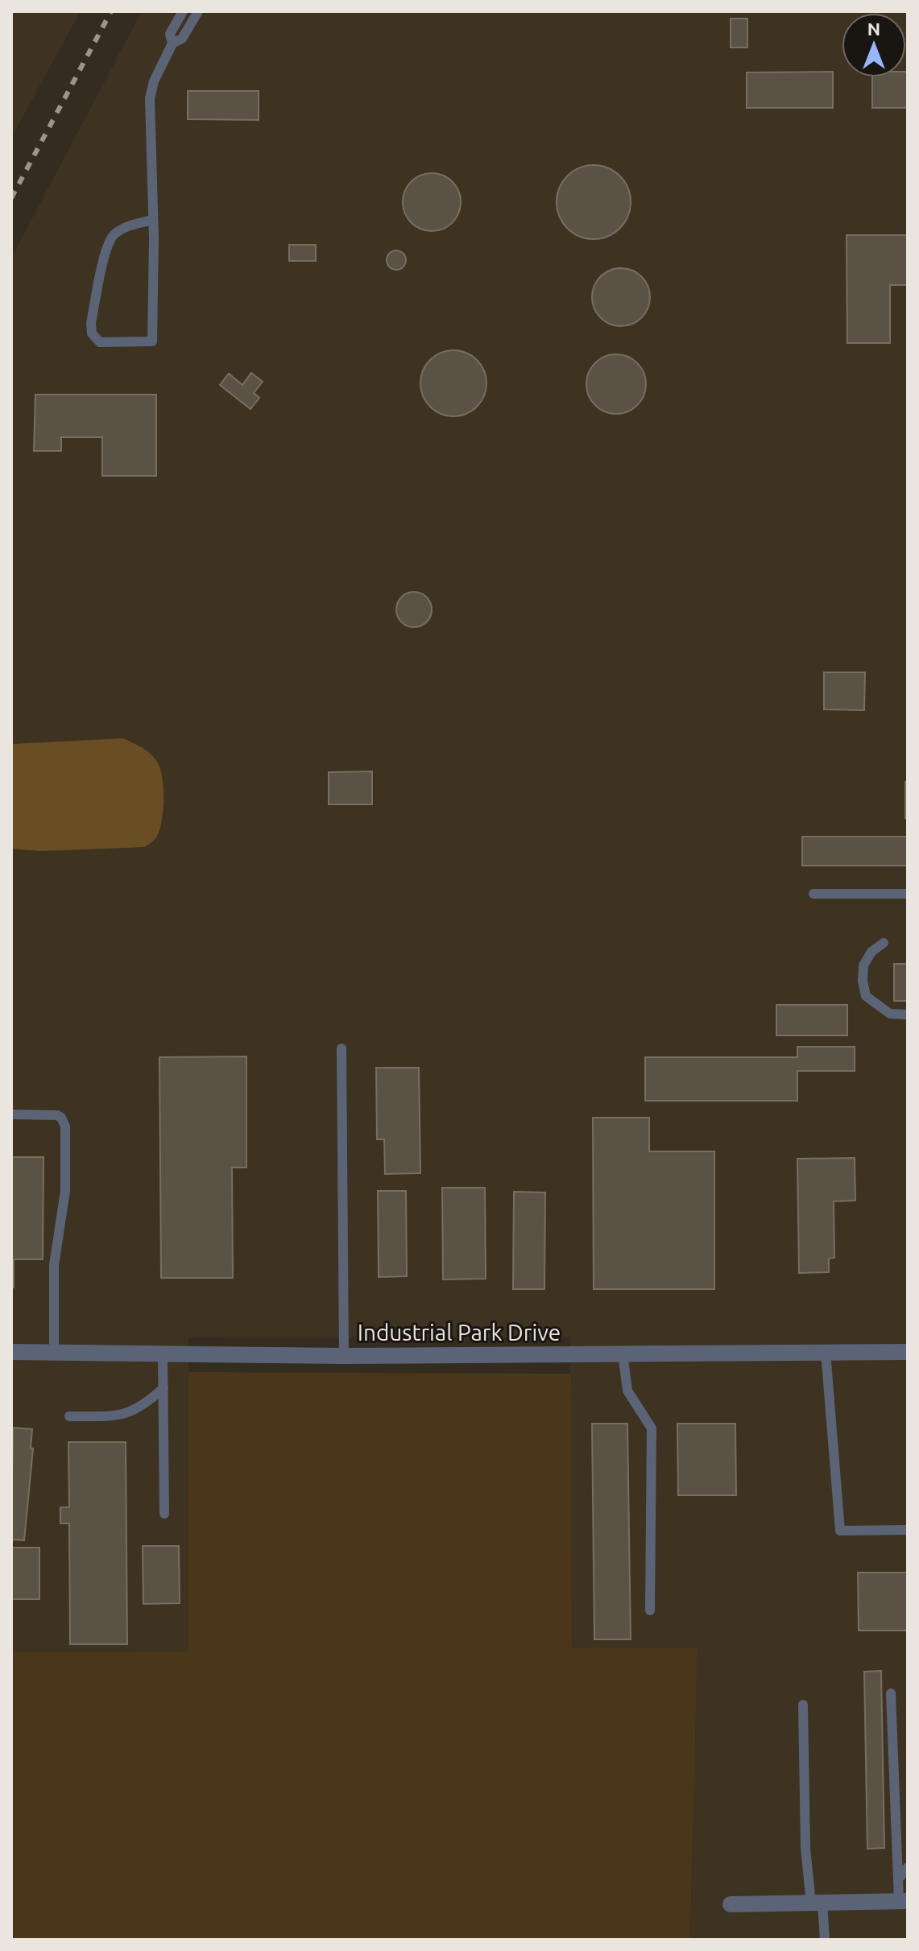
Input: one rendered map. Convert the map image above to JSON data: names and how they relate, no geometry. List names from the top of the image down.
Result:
{
  "streets": {
    "street": ["Industrial Park Drive"]
  },
  "north": "top"
}
